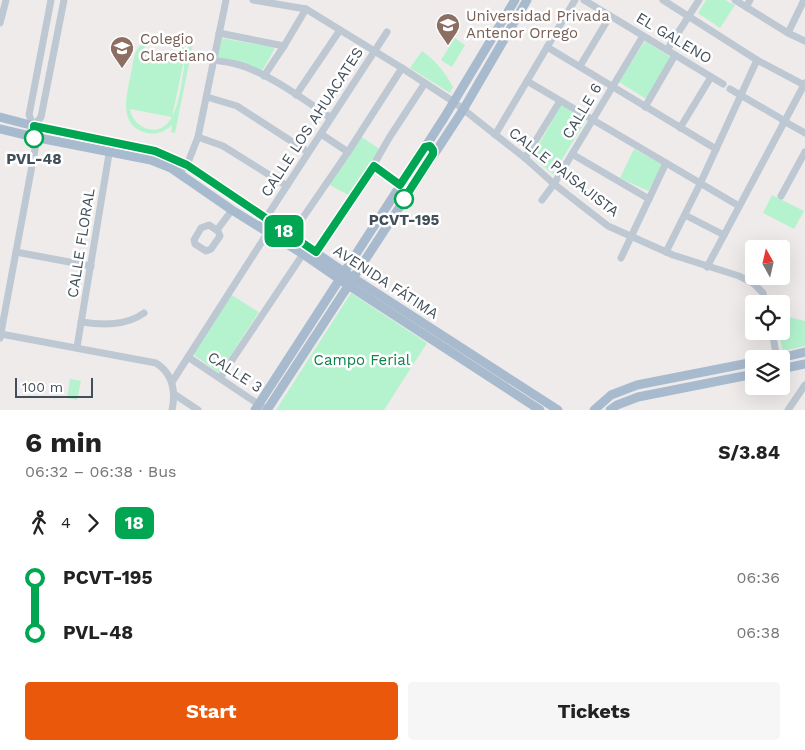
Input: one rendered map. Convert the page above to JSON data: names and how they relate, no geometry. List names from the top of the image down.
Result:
{
  "streets": {
    "main road": ["AVENIDA FÁTIMA"],
    "street": [
      "EL GALENO",
      "CALLE 6",
      "CALLE LOS AHUACATES",
      "CALLE PAISAJISTA",
      "CALLE FLORAL",
      "CALLE 3"
    ]
  },
  "crossings": [
    ["EL GALENO", "CALLE 6"],
    ["CALLE 6", "CALLE PAISAJISTA"],
    ["CALLE LOS AHUACATES", "CALLE PAISAJISTA"],
    ["CALLE LOS AHUACATES", "AVENIDA FÁTIMA"],
    ["CALLE LOS AHUACATES", "CALLE 3"],
    ["CALLE FLORAL", "AVENIDA FÁTIMA"]
  ],
  "parks": ["Campo Ferial"],
  "places": {
    "school or university": ["Universidad Privada Antenor Orrego", "Colegio Claretiano"],
    "other": ["PVL-48", "PCVT-195"]
  },
  "lines": ["bus line 18"],
  "scale_bar": "100 m",
  "north": "top",
  "page": {
    "on_map": "18",
    "scale": "100 m",
    "heading": ["6 min", "06:32 – 06:38 · Bus", "S/3.84"],
    "legs": ["4", "18"],
    "list": [
      {
        "name": "PCVT-195",
        "value": "06:36"
      },
      {
        "name": "PVL-48",
        "value": "06:38"
      }
    ],
    "buttons": ["Start", "Tickets"]
  }
}
